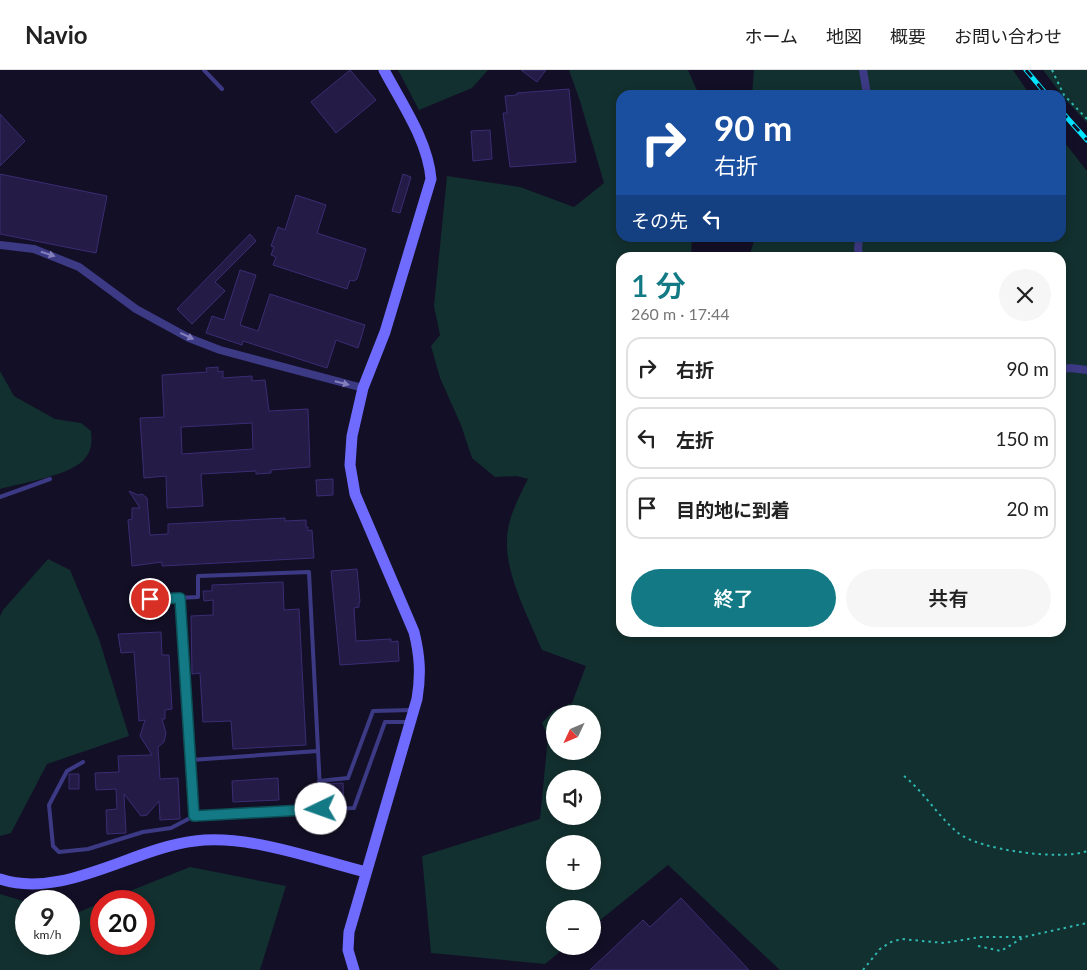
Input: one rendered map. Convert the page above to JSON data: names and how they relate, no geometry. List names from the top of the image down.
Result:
{
  "north": "bottom left",
  "page": {
    "header": "Navio",
    "nav": [
      "ホーム",
      "地図",
      "概要",
      "お問い合わせ"
    ],
    "turn": ["90 m", "右折"],
    "then": "その先",
    "heading": ["1 分", "260 m · 17:44"],
    "list": [
      {
        "name": "右折",
        "value": "90 m"
      },
      {
        "name": "左折",
        "value": "150 m"
      },
      {
        "name": "目的地に到着",
        "value": "20 m"
      }
    ],
    "buttons": ["終了", "共有"],
    "map_buttons": ["+", "−"],
    "speed": "9 km/h",
    "limit": "20"
  }
}
